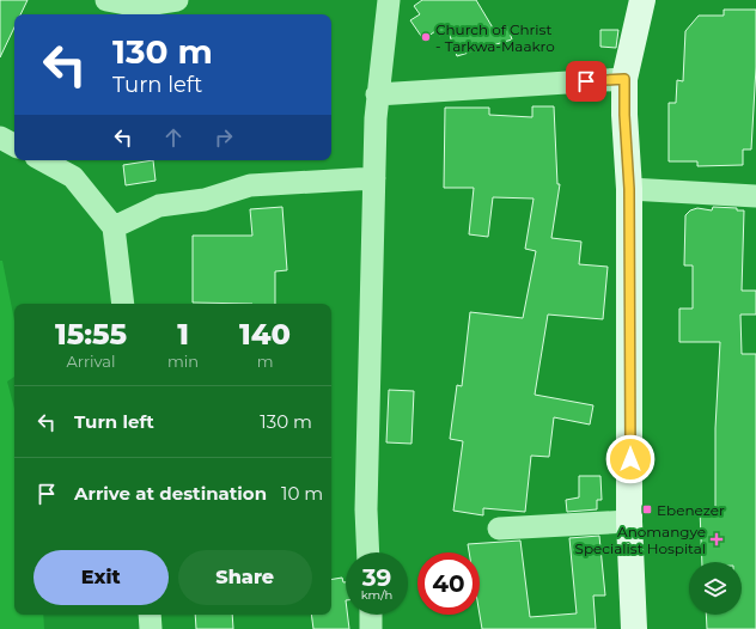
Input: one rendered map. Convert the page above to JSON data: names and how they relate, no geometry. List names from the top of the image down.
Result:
{
  "places": {
    "other": ["Church of Christ - Tarkwa-Maakro"],
    "transit": ["Ebenezer"],
    "health": ["Anomangye Specialist Hospital"]
  },
  "page": {
    "turn": ["130 m", "Turn left"],
    "eta": [
      "15:55",
      "Arrival",
      "1",
      "min",
      "140",
      "m"
    ],
    "list": [
      {
        "name": "Turn left",
        "value": "130 m"
      },
      {
        "name": "Arrive at destination",
        "value": "10 m"
      }
    ],
    "buttons": ["Exit", "Share"],
    "speed": "39 km/h",
    "limit": "40"
  }
}
